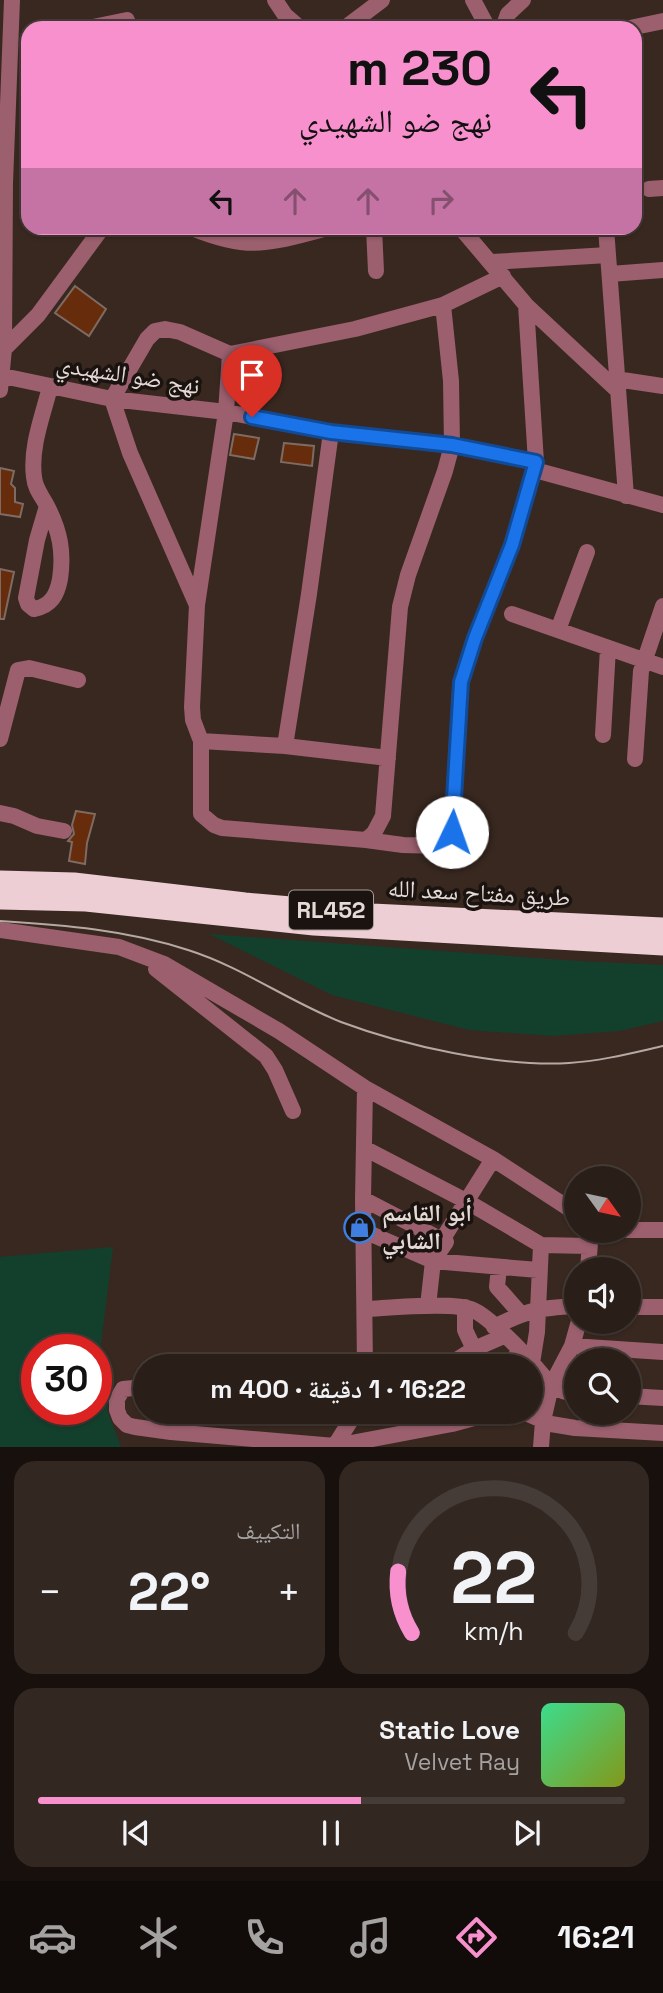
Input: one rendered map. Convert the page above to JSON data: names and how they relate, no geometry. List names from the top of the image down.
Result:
{
  "streets": {
    "highway": ["طريق مفتاح سعد الله", "RL452"],
    "street": ["نهج ضو الشهيدي"]
  },
  "places": {
    "shop": ["أبو القاسم الشابي"]
  },
  "north": "bottom right",
  "page": {
    "turn": ["230 m", "نهج ضو الشهيدي"],
    "limit": "30",
    "trip": "16:22 · 1 دقيقة · 400 m",
    "tile": "التكييف",
    "heat": ["−", "22°", "+"],
    "song": ["Static Love", "Velvet Ray"],
    "tabs": "16:21",
    "gauge": ["22", "km/h"]
  }
}
